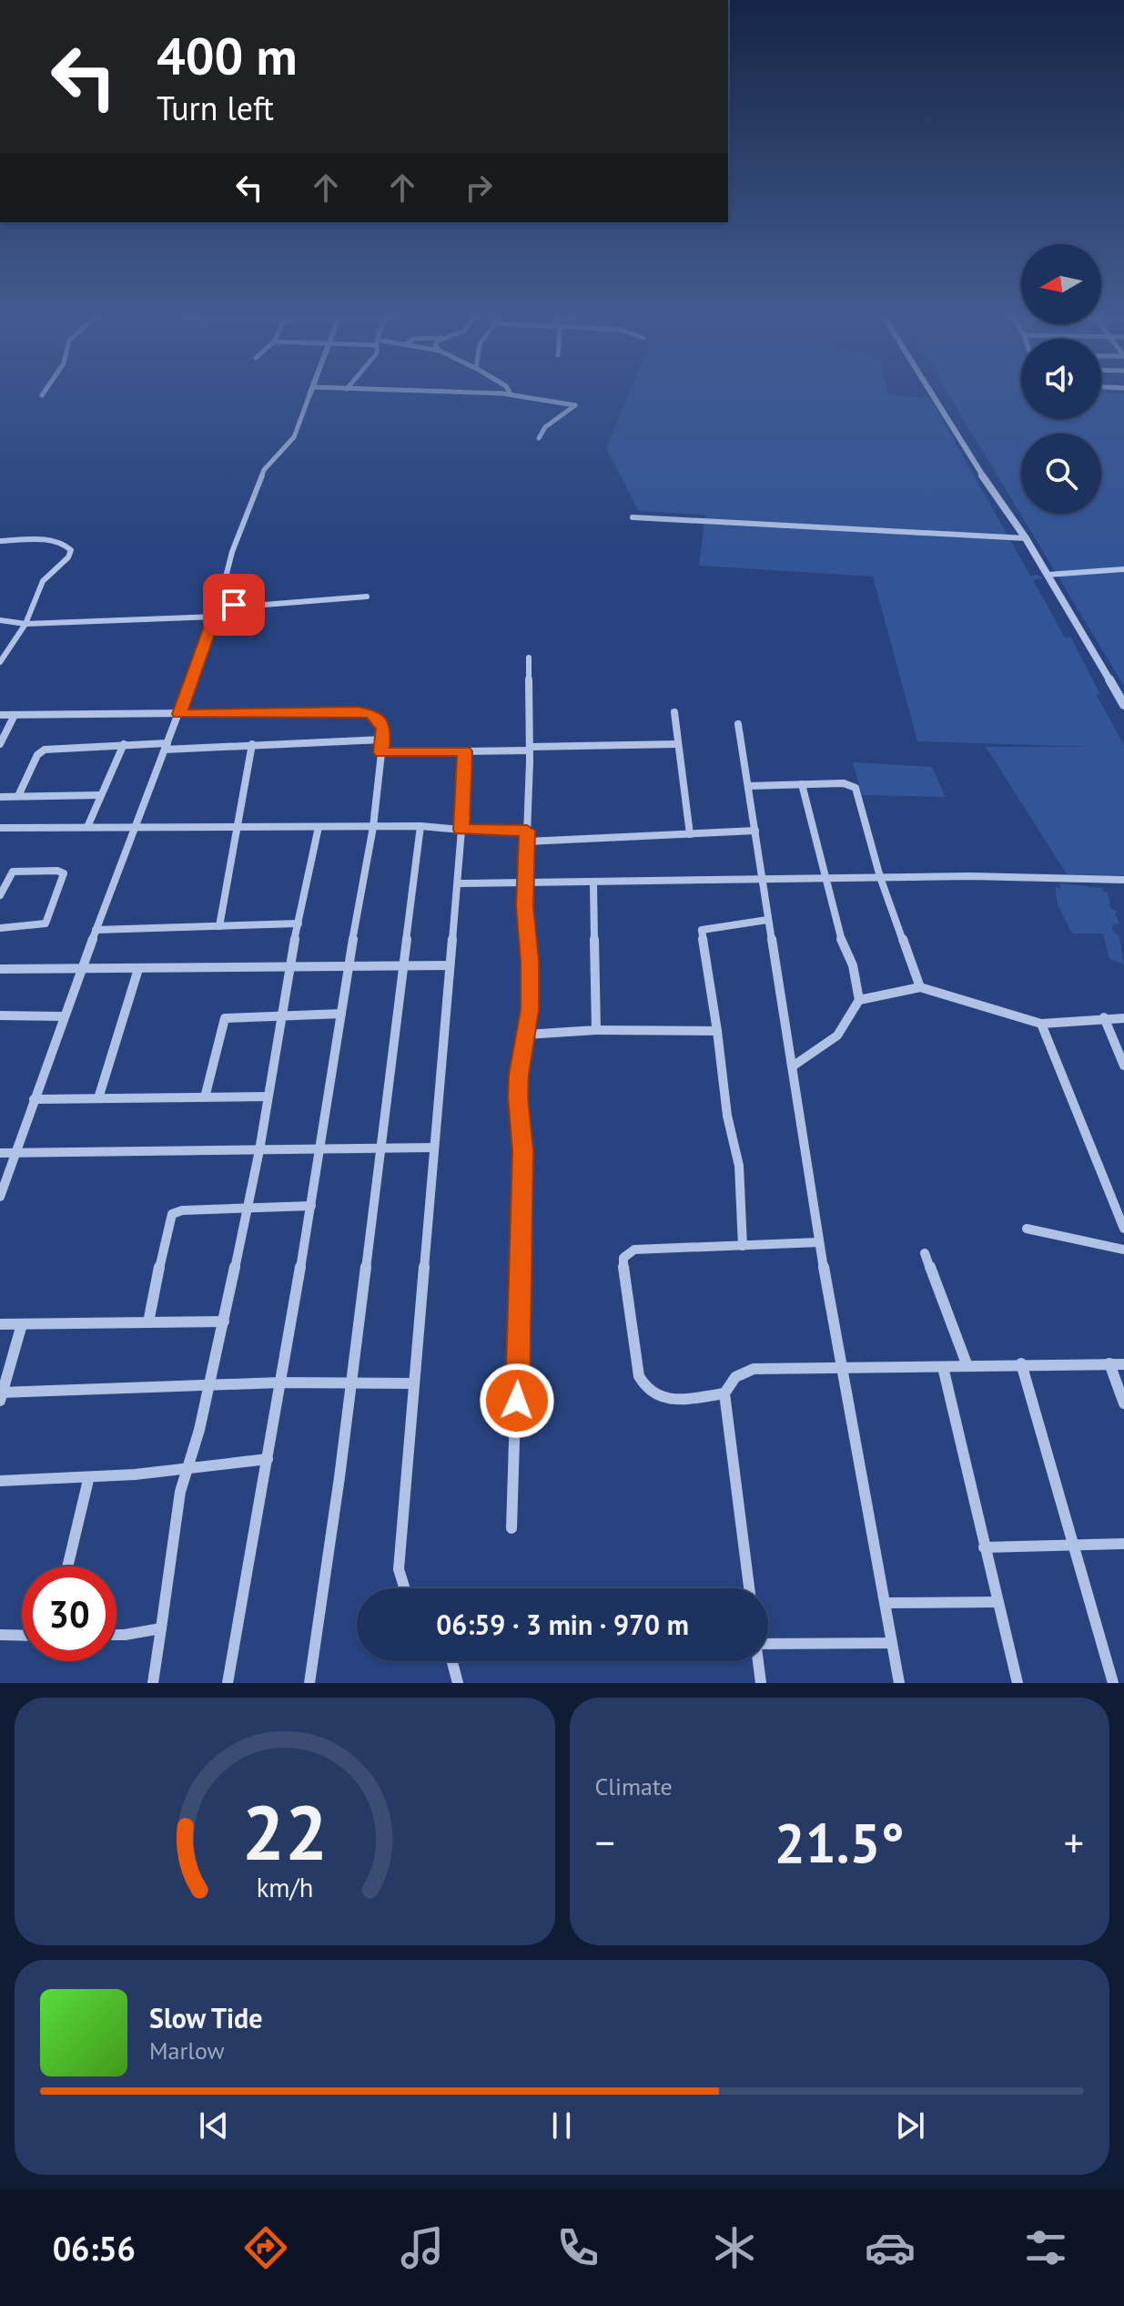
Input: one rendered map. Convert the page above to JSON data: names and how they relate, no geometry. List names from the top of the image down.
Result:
{
  "north": "left",
  "page": {
    "turn": ["400 m", "Turn left"],
    "limit": "30",
    "trip": "06:59 · 3 min · 970 m",
    "tile": "Climate",
    "heat": ["−", "21.5°", "+"],
    "song": ["Slow Tide", "Marlow"],
    "tabs": "06:56",
    "gauge": ["22", "km/h"]
  }
}
